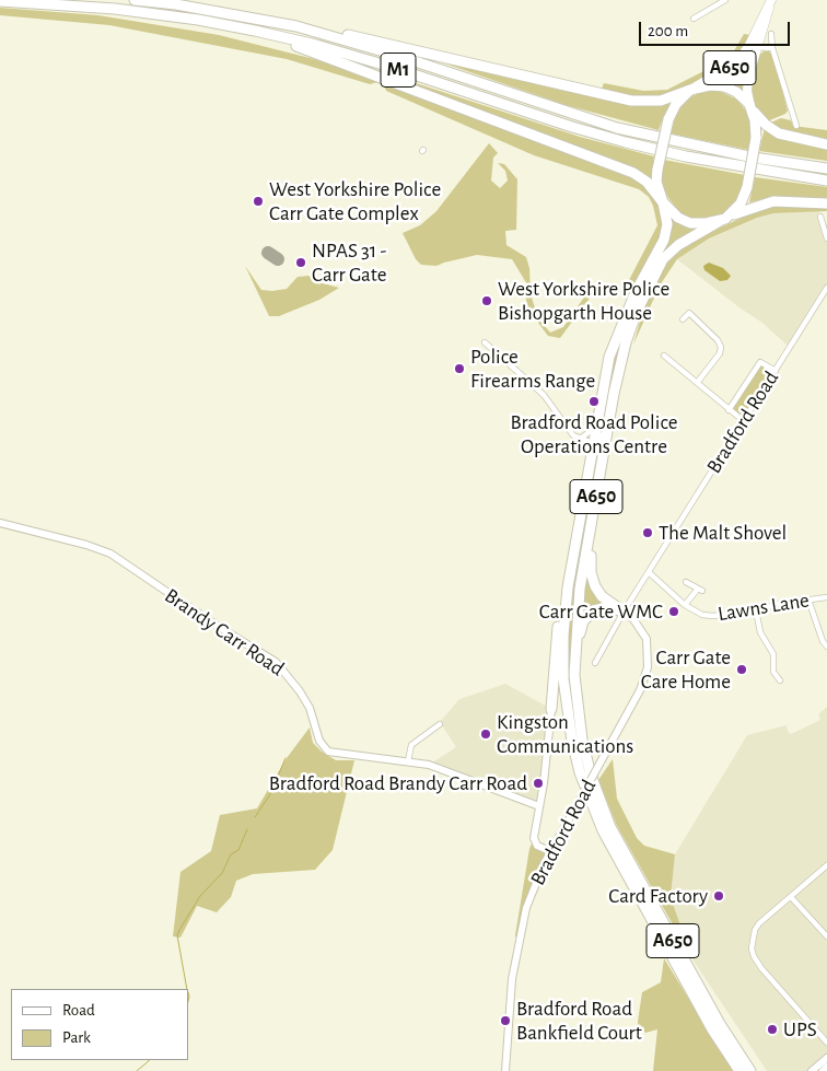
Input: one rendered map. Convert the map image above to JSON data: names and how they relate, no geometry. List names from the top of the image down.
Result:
{
  "streets": {
    "highway": ["A650", "M1"],
    "street": ["Bradford Road", "Lawns Lane", "Brandy Carr Road"]
  },
  "crossings": [
    ["Bradford Road", "Lawns Lane"]
  ],
  "places": [
    "West Yorkshire Police Carr Gate Complex",
    "NPAS 31 - Carr Gate",
    "West Yorkshire Police Bishopgarth House",
    "Police Firearms Range",
    "Bradford Road Police Operations Centre",
    "The Malt Shovel",
    "Carr Gate WMC",
    "Carr Gate Care Home",
    "Kingston Communications",
    "Bradford Road Brandy Carr Road",
    "Card Factory",
    "Bradford Road Bankfield Court",
    "UPS"
  ],
  "legend": ["Road", "Park"],
  "scale_bar": "200 m"
}
